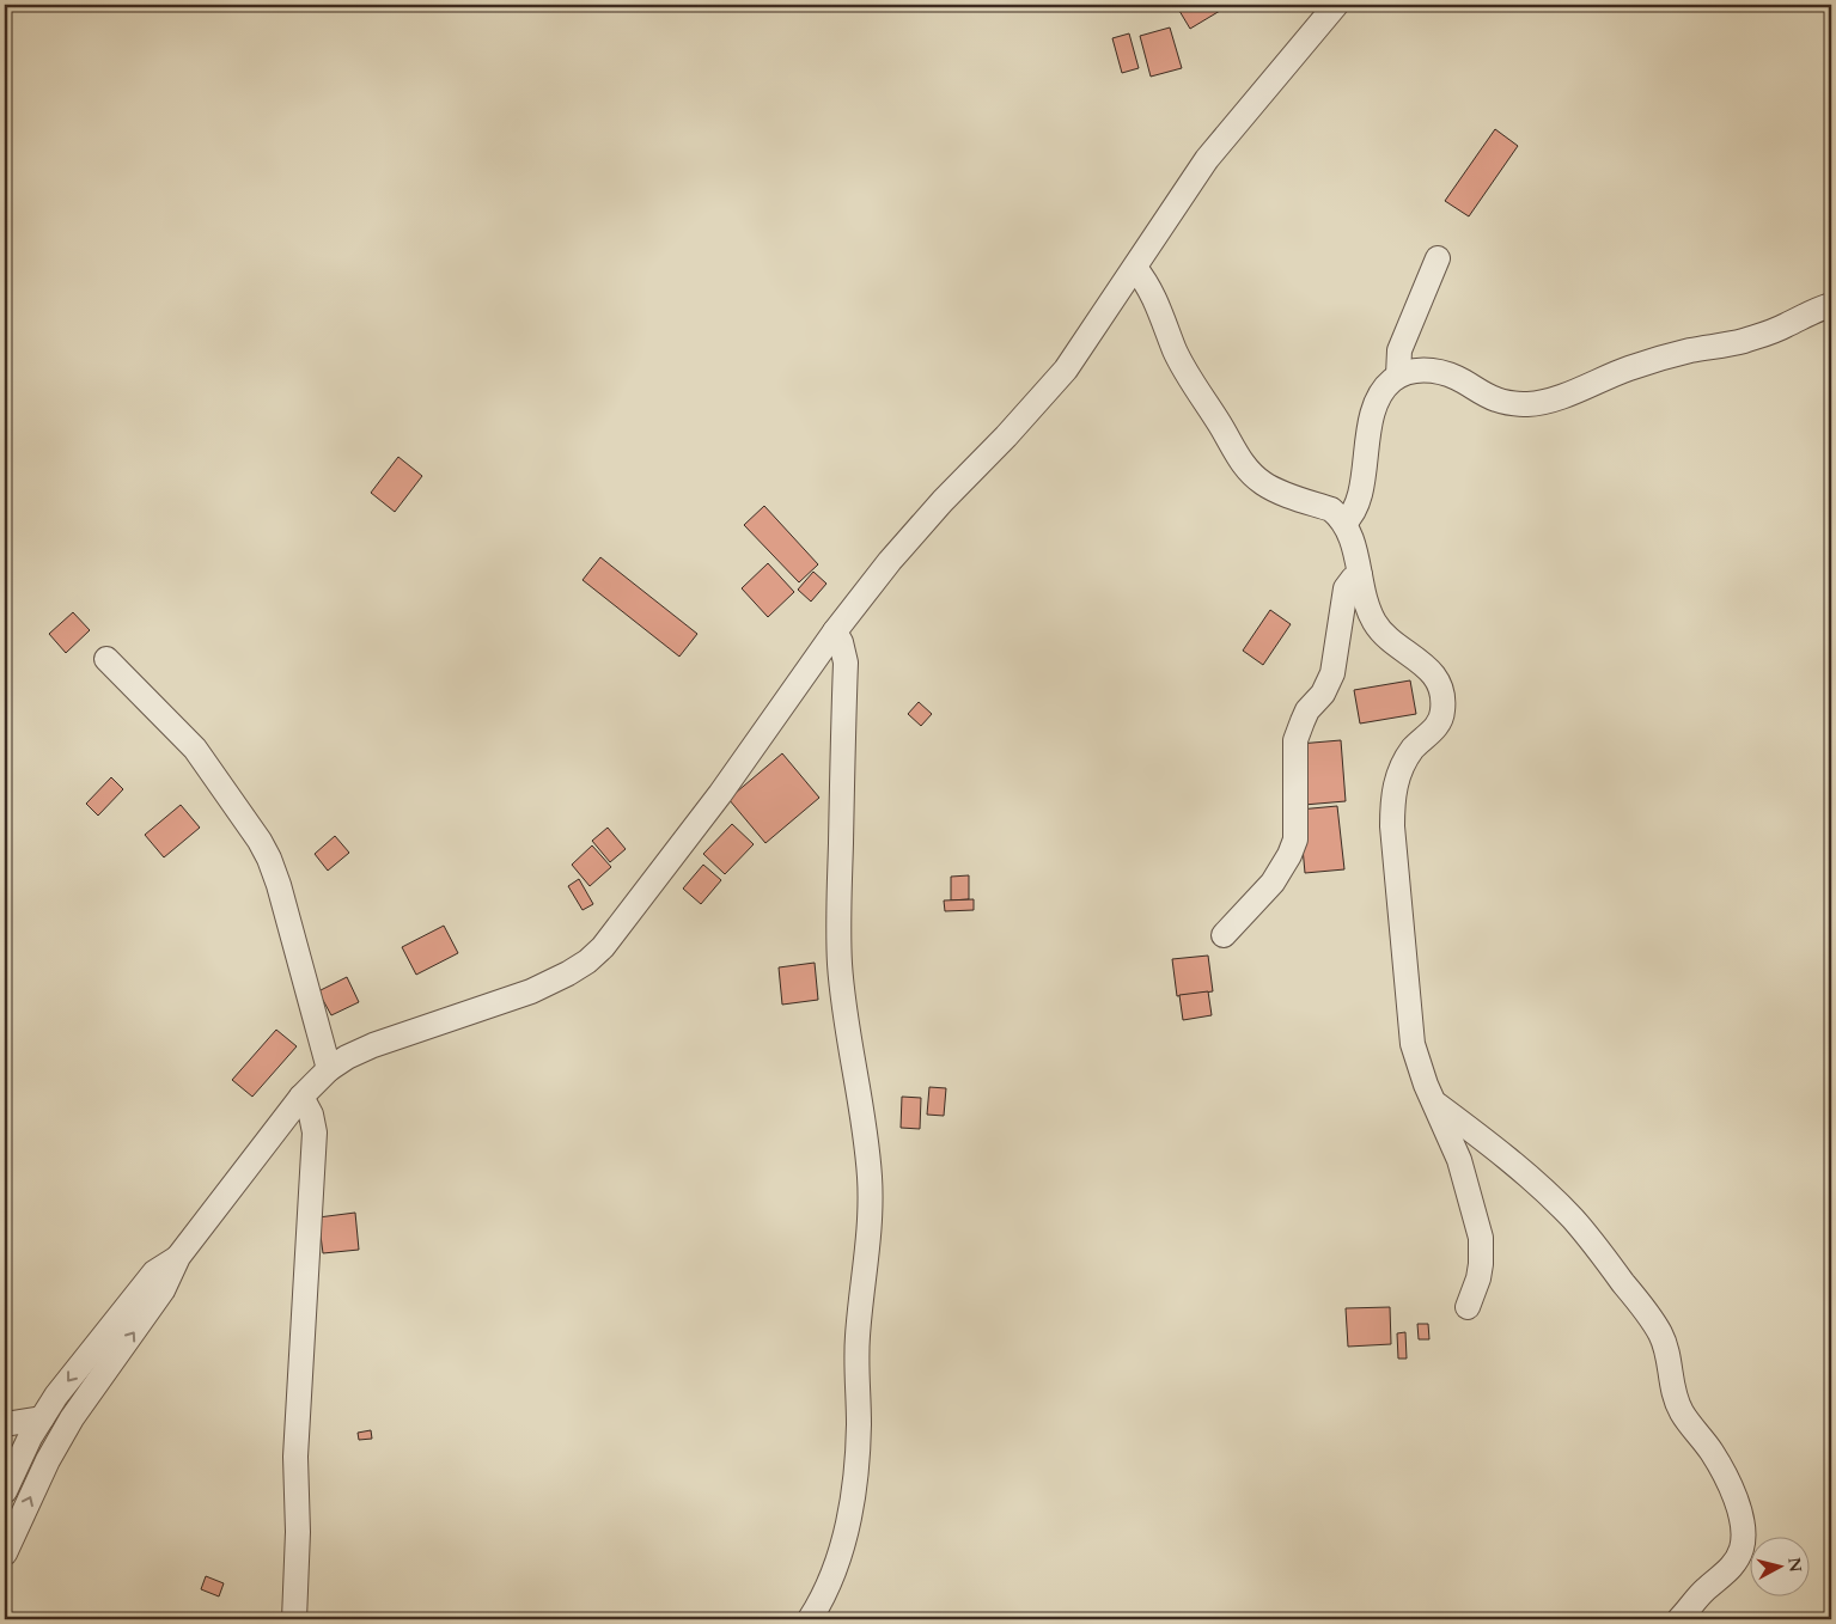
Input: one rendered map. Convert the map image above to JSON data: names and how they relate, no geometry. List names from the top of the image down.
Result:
{
  "north": "right"
}
